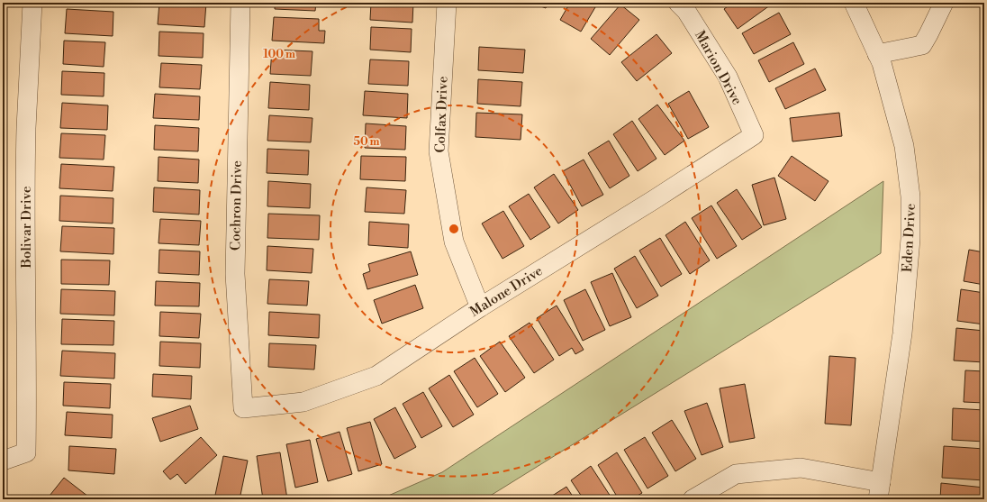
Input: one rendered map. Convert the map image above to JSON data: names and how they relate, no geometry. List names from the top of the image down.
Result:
{
  "streets": {
    "street": [
      "Marion Drive",
      "Colfax Drive",
      "Cochron Drive",
      "Bolivar Drive",
      "Eden Drive",
      "Malone Drive"
    ]
  },
  "crossings": [
    ["Marion Drive", "Malone Drive"],
    ["Colfax Drive", "Malone Drive"],
    ["Cochron Drive", "Malone Drive"]
  ],
  "rings": ["100 m", "50 m"]
}
